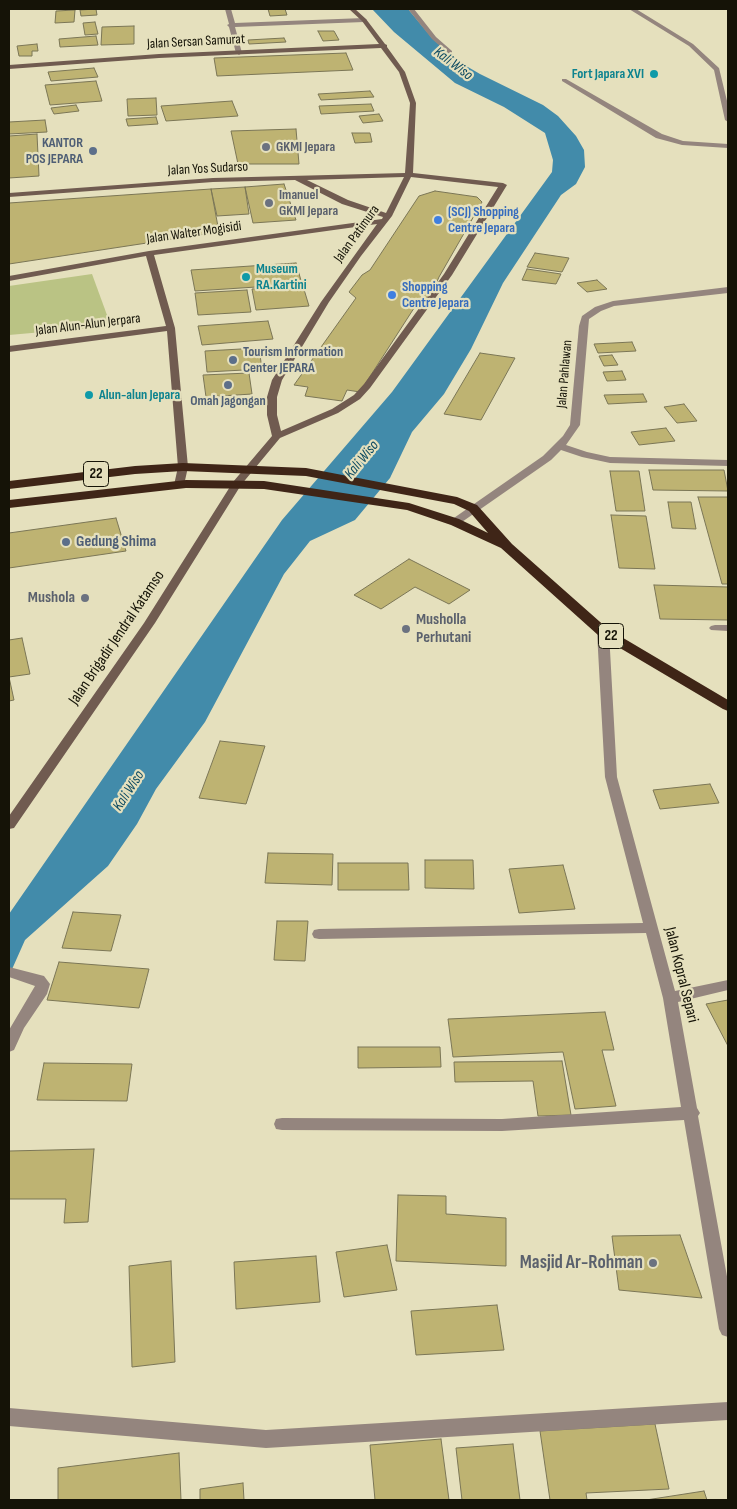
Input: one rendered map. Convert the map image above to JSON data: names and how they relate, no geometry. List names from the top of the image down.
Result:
{
  "streets": {
    "highway": ["22"],
    "street": [
      "Jalan Sersan Samurat",
      "Jalan Yos Sudarso",
      "Jalan Walter Mogisidi",
      "Jalan Patimura",
      "Jalan Alun-Alun Jerpara",
      "Jalan Pahlawan",
      "Jalan Brigadir Jendral Katamso",
      "Jalan Kopral Separi"
    ]
  },
  "crossings": [
    ["Jalan Sersan Samurat", "Jalan Patimura"],
    ["Jalan Yos Sudarso", "Jalan Patimura"],
    ["Jalan Walter Mogisidi", "Jalan Patimura"],
    ["Jalan Pahlawan", "22"],
    ["22", "Jalan Brigadir Jendral Katamso"],
    ["22", "Jalan Kopral Separi"]
  ],
  "water": ["Kali Wiso"],
  "places": [
    "Fort Japara XVI",
    "GKMI Jepara",
    "KANTOR POS JEPARA",
    "Imanuel GKMI Jepara",
    "(SCJ) Shopping Centre Jepara",
    "Museum RA.Kartini",
    "Shopping Centre Jepara",
    "Tourism Information Center JEPARA",
    "Omah Jagongan",
    "Alun-alun Jepara",
    "Gedung Shima",
    "Mushola",
    "Musholla Perhutani",
    "Masjid Ar-Rohman"
  ]
}
